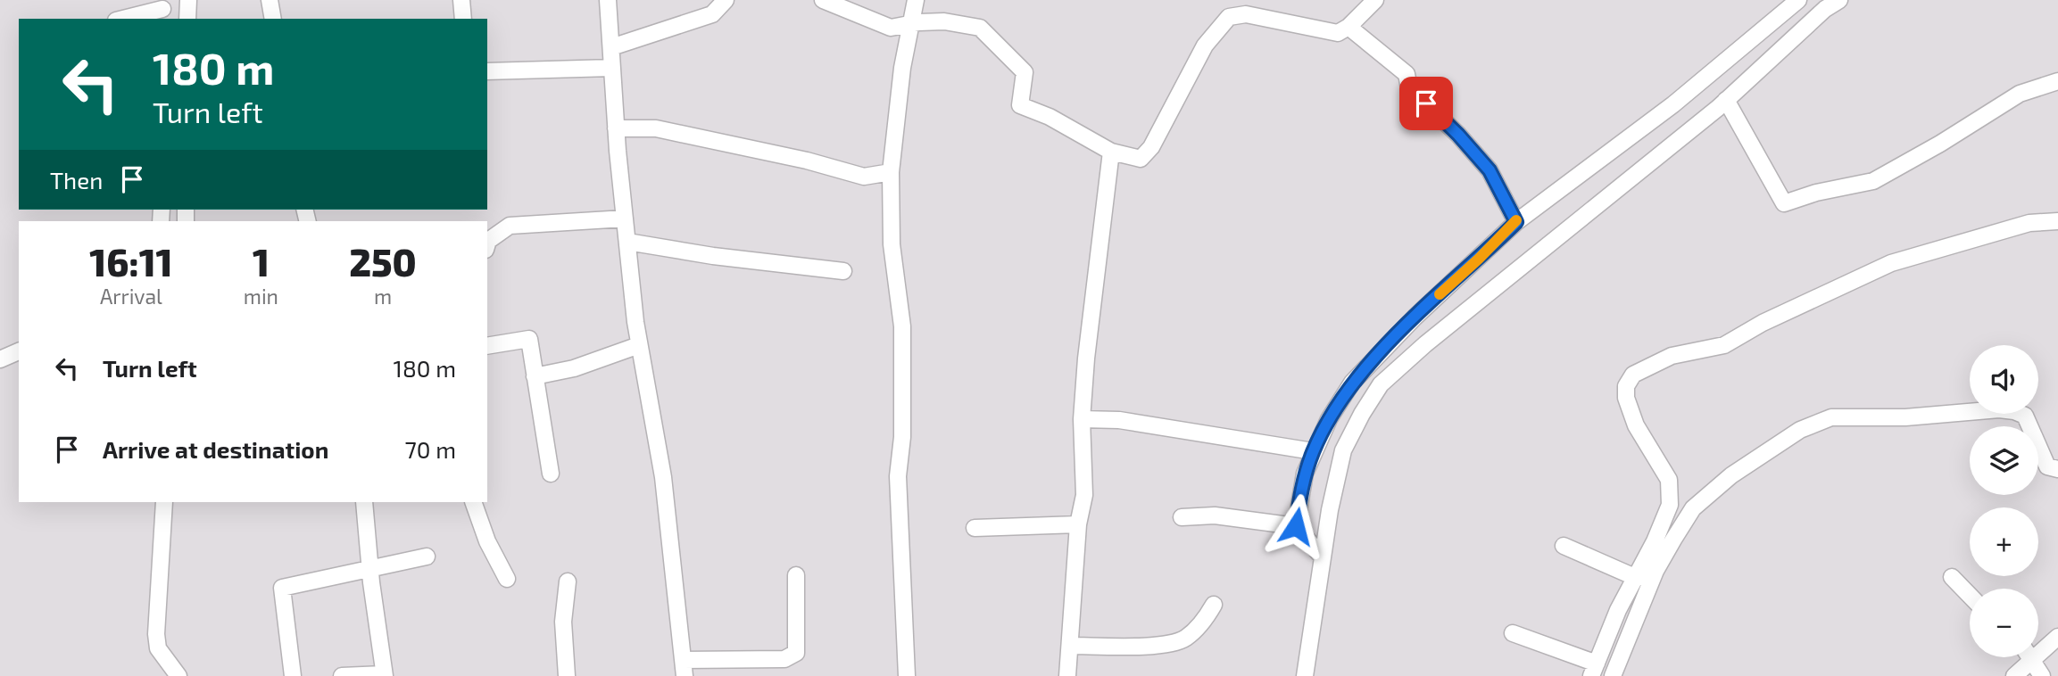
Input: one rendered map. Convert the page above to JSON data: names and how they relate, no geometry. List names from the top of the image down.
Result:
{
  "page": {
    "turn": ["180 m", "Turn left"],
    "then": "Then",
    "eta": [
      "16:11",
      "Arrival",
      "1",
      "min",
      "250",
      "m"
    ],
    "list": [
      {
        "name": "Turn left",
        "value": "180 m"
      },
      {
        "name": "Arrive at destination",
        "value": "70 m"
      }
    ],
    "map_buttons": ["+", "−"]
  }
}
